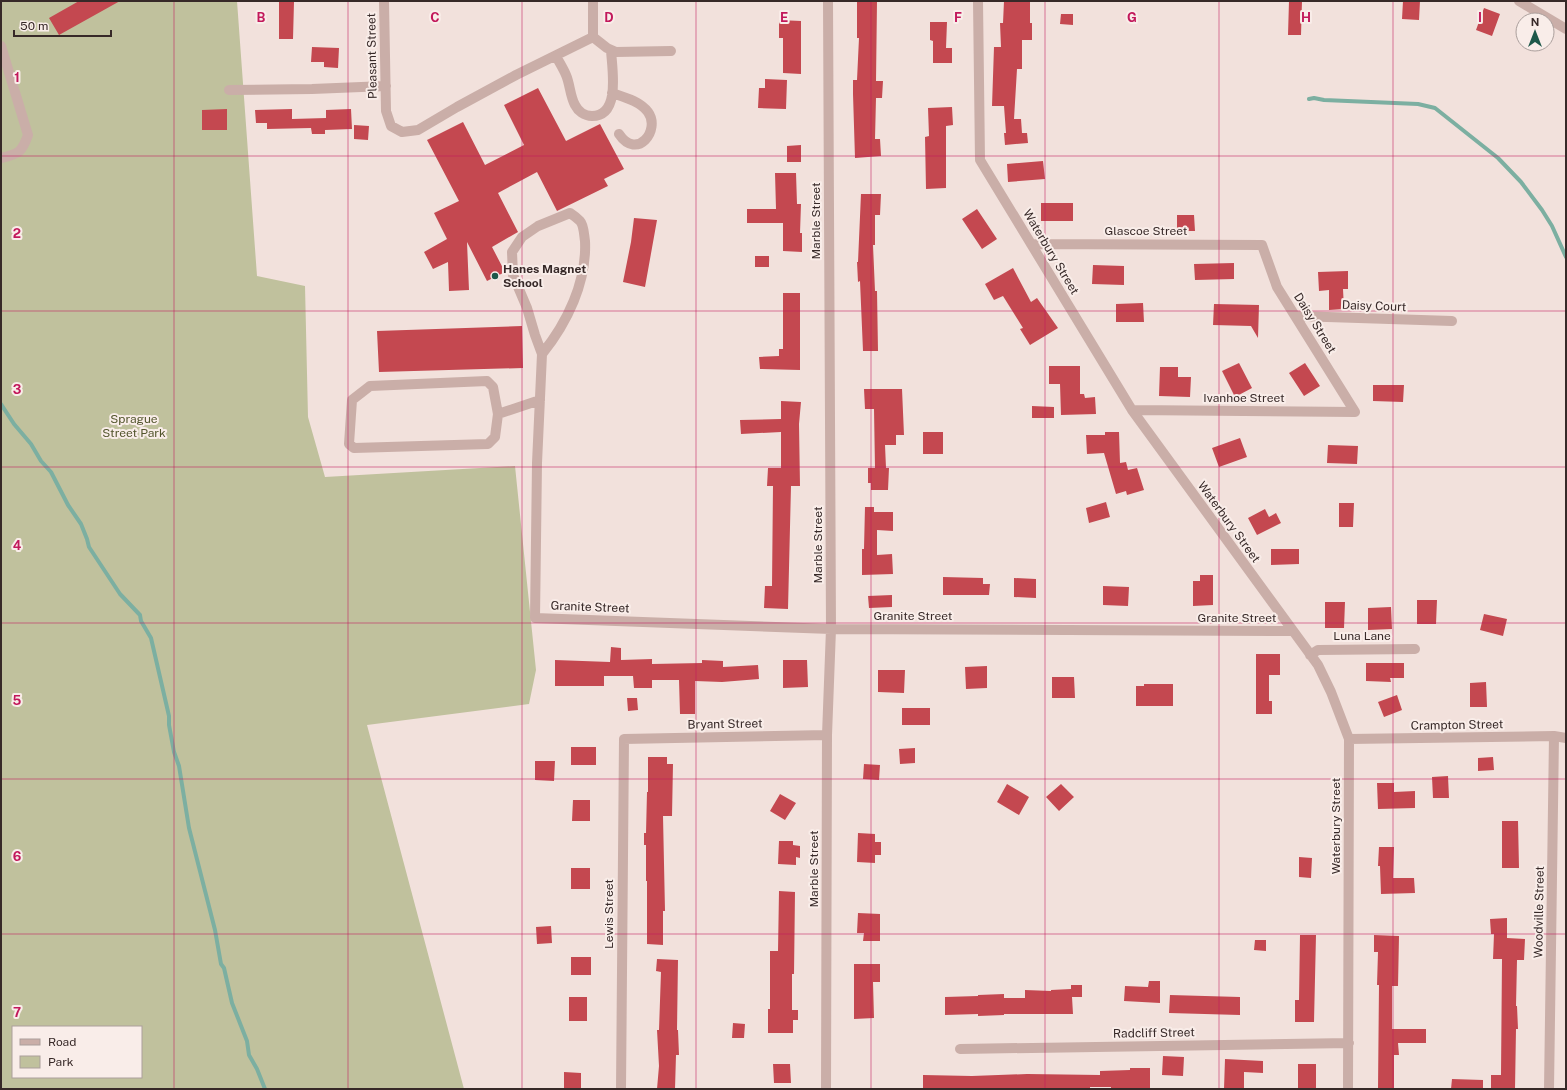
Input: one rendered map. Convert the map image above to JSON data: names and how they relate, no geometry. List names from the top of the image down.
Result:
{
  "streets": {
    "street": [
      "Pleasant Street",
      "Marble Street",
      "Glascoe Street",
      "Waterbury Street",
      "Daisy Court",
      "Daisy Street",
      "Ivanhoe Street",
      "Granite Street",
      "Luna Lane",
      "Bryant Street",
      "Crampton Street",
      "Woodville Street",
      "Lewis Street",
      "Radcliff Street"
    ]
  },
  "crossings": [
    ["Marble Street", "Granite Street"],
    ["Marble Street", "Bryant Street"],
    ["Glascoe Street", "Waterbury Street"],
    ["Glascoe Street", "Daisy Street"],
    ["Waterbury Street", "Ivanhoe Street"],
    ["Waterbury Street", "Granite Street"],
    ["Waterbury Street", "Luna Lane"],
    ["Waterbury Street", "Crampton Street"],
    ["Waterbury Street", "Radcliff Street"],
    ["Daisy Court", "Daisy Street"],
    ["Daisy Street", "Ivanhoe Street"],
    ["Bryant Street", "Lewis Street"],
    ["Crampton Street", "Woodville Street"]
  ],
  "parks": ["Sprague Street Park"],
  "places": ["Hanes Magnet School"],
  "legend": ["Road", "Park"],
  "scale_bar": "50 m",
  "north": "top",
  "grid": {
    "columns": [
      "B",
      "C",
      "D",
      "E",
      "F",
      "G",
      "H",
      "I"
    ],
    "rows": [
      "1",
      "2",
      "3",
      "4",
      "5",
      "6",
      "7"
    ]
  }
}
